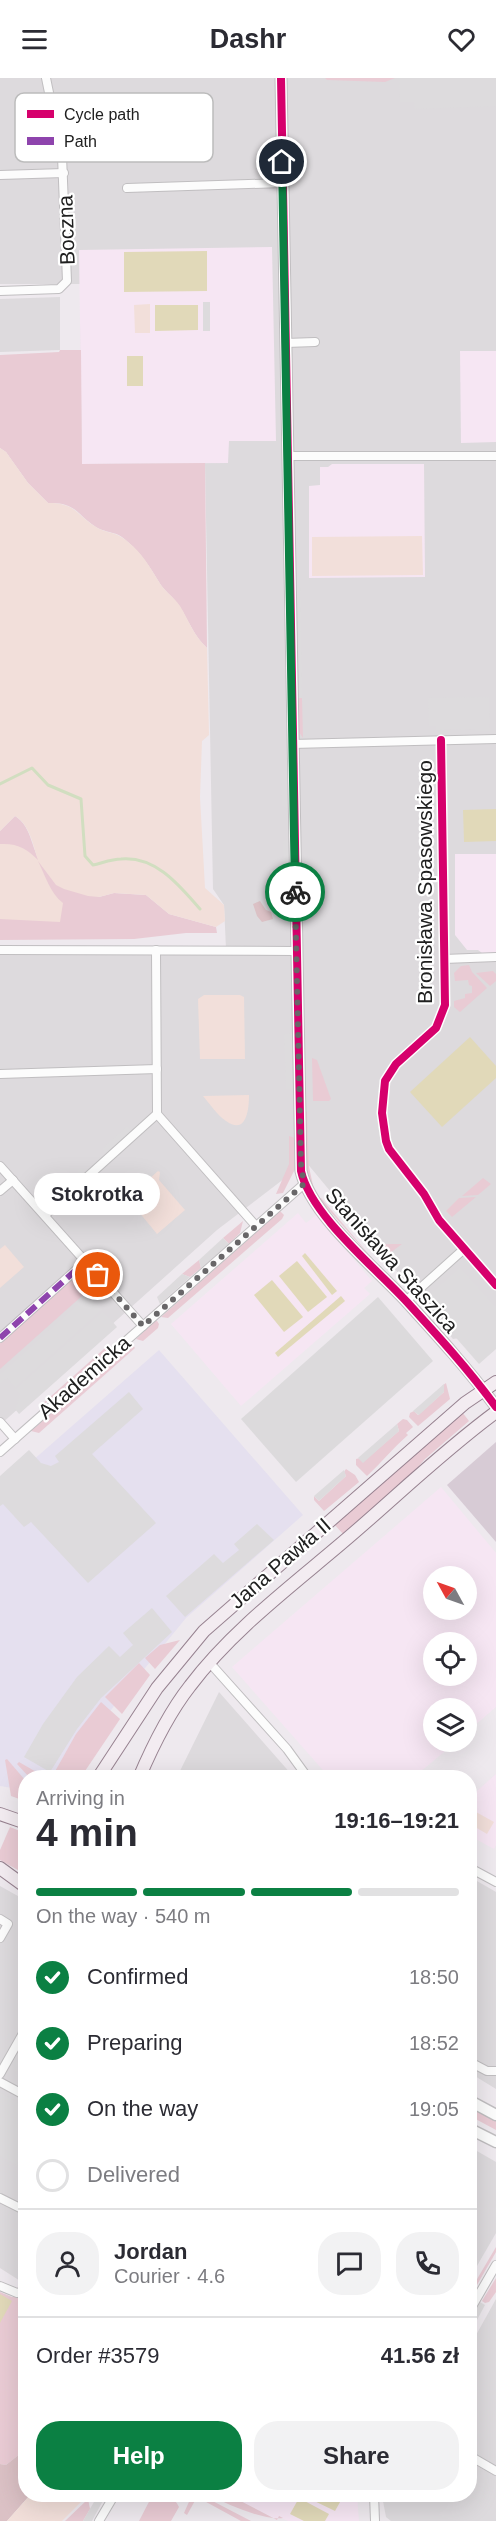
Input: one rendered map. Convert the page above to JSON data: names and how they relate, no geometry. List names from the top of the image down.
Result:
{
  "streets": {
    "main road": ["Jana Pawła II"],
    "street": [
      "Boczna",
      "Bronisława Spasowskiego",
      "Stanisława Staszica",
      "Akademicka"
    ]
  },
  "crossings": [
    ["Stanisława Staszica", "Akademicka"],
    ["Stanisława Staszica", "Jana Pawła II"]
  ],
  "places": ["Stokrotka"],
  "legend": ["Cycle path", "Path"],
  "north": "top left",
  "page": {
    "header": "Dashr",
    "bubble": "Stokrotka",
    "heading": ["4 min", "Arriving in", "19:16–19:21"],
    "panel": [
      "Jordan",
      "Courier · 4.6",
      "Order #3579",
      "41.56 zł"
    ],
    "bar": "On the way · 540 m",
    "list": [
      ["Confirmed", "18:50"],
      ["Preparing", "18:52"],
      ["On the way", "19:05"],
      "Delivered"
    ],
    "buttons": ["Help", "Share"]
  }
}
